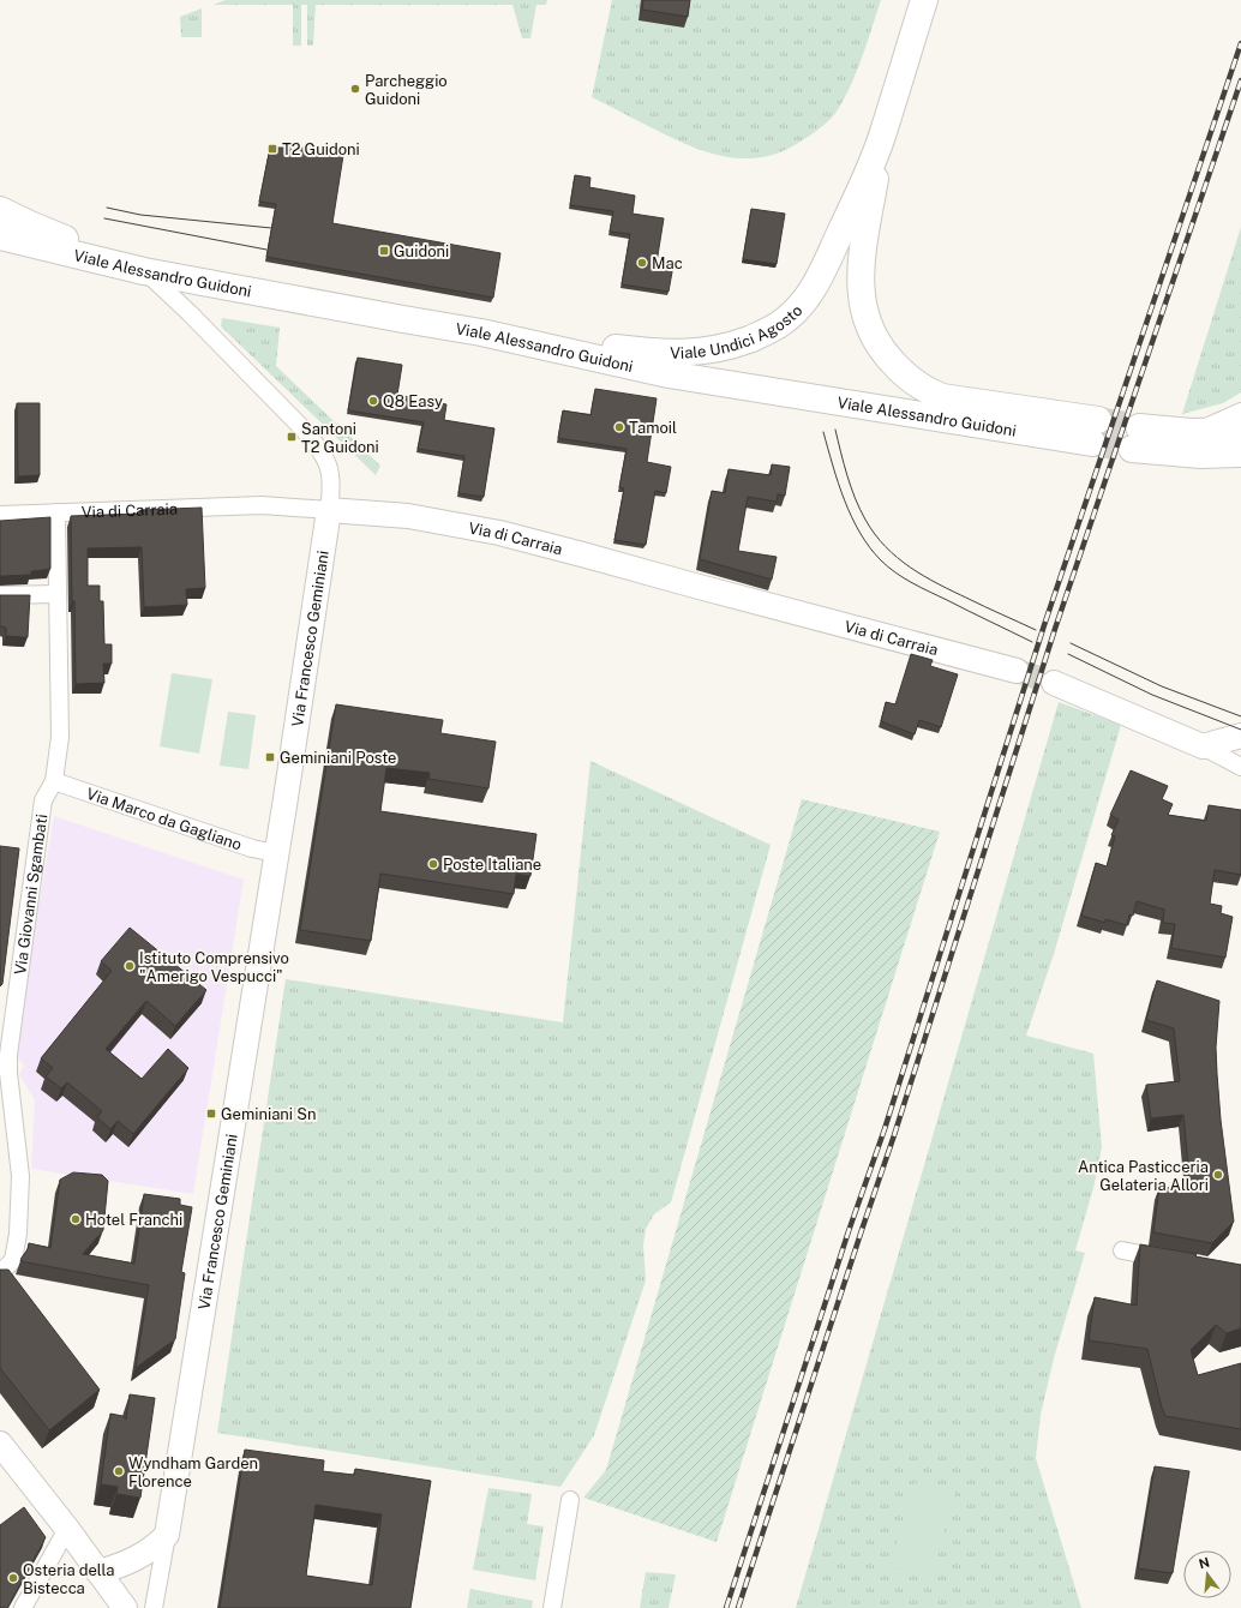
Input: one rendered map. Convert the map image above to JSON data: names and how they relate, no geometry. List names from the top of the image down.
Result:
{
  "streets": {
    "main road": ["Viale Alessandro Guidoni", "Viale Undici Agosto"],
    "street": [
      "Via di Carraia",
      "Via Francesco Geminiani",
      "Via Marco da Gagliano",
      "Via Giovanni Sgambati"
    ]
  },
  "crossings": [
    ["Viale Alessandro Guidoni", "Viale Undici Agosto"],
    ["Via di Carraia", "Via Francesco Geminiani"],
    ["Via di Carraia", "Via Giovanni Sgambati"],
    ["Via Francesco Geminiani", "Via Marco da Gagliano"],
    ["Via Marco da Gagliano", "Via Giovanni Sgambati"]
  ],
  "places": {
    "other": [
      "Parcheggio Guidoni",
      "Mac",
      "Q8 Easy",
      "Tamoil",
      "Poste Italiane",
      "Istituto Comprensivo \"Amerigo Vespucci\"",
      "Antica Pasticceria Gelateria Allori",
      "Hotel Franchi",
      "Wyndham Garden Florence",
      "Osteria della Bistecca"
    ],
    "transit": [
      "T2 Guidoni",
      "Guidoni",
      "Santoni T2 Guidoni",
      "Geminiani Poste",
      "Geminiani Sn"
    ]
  },
  "north": "top"
}
